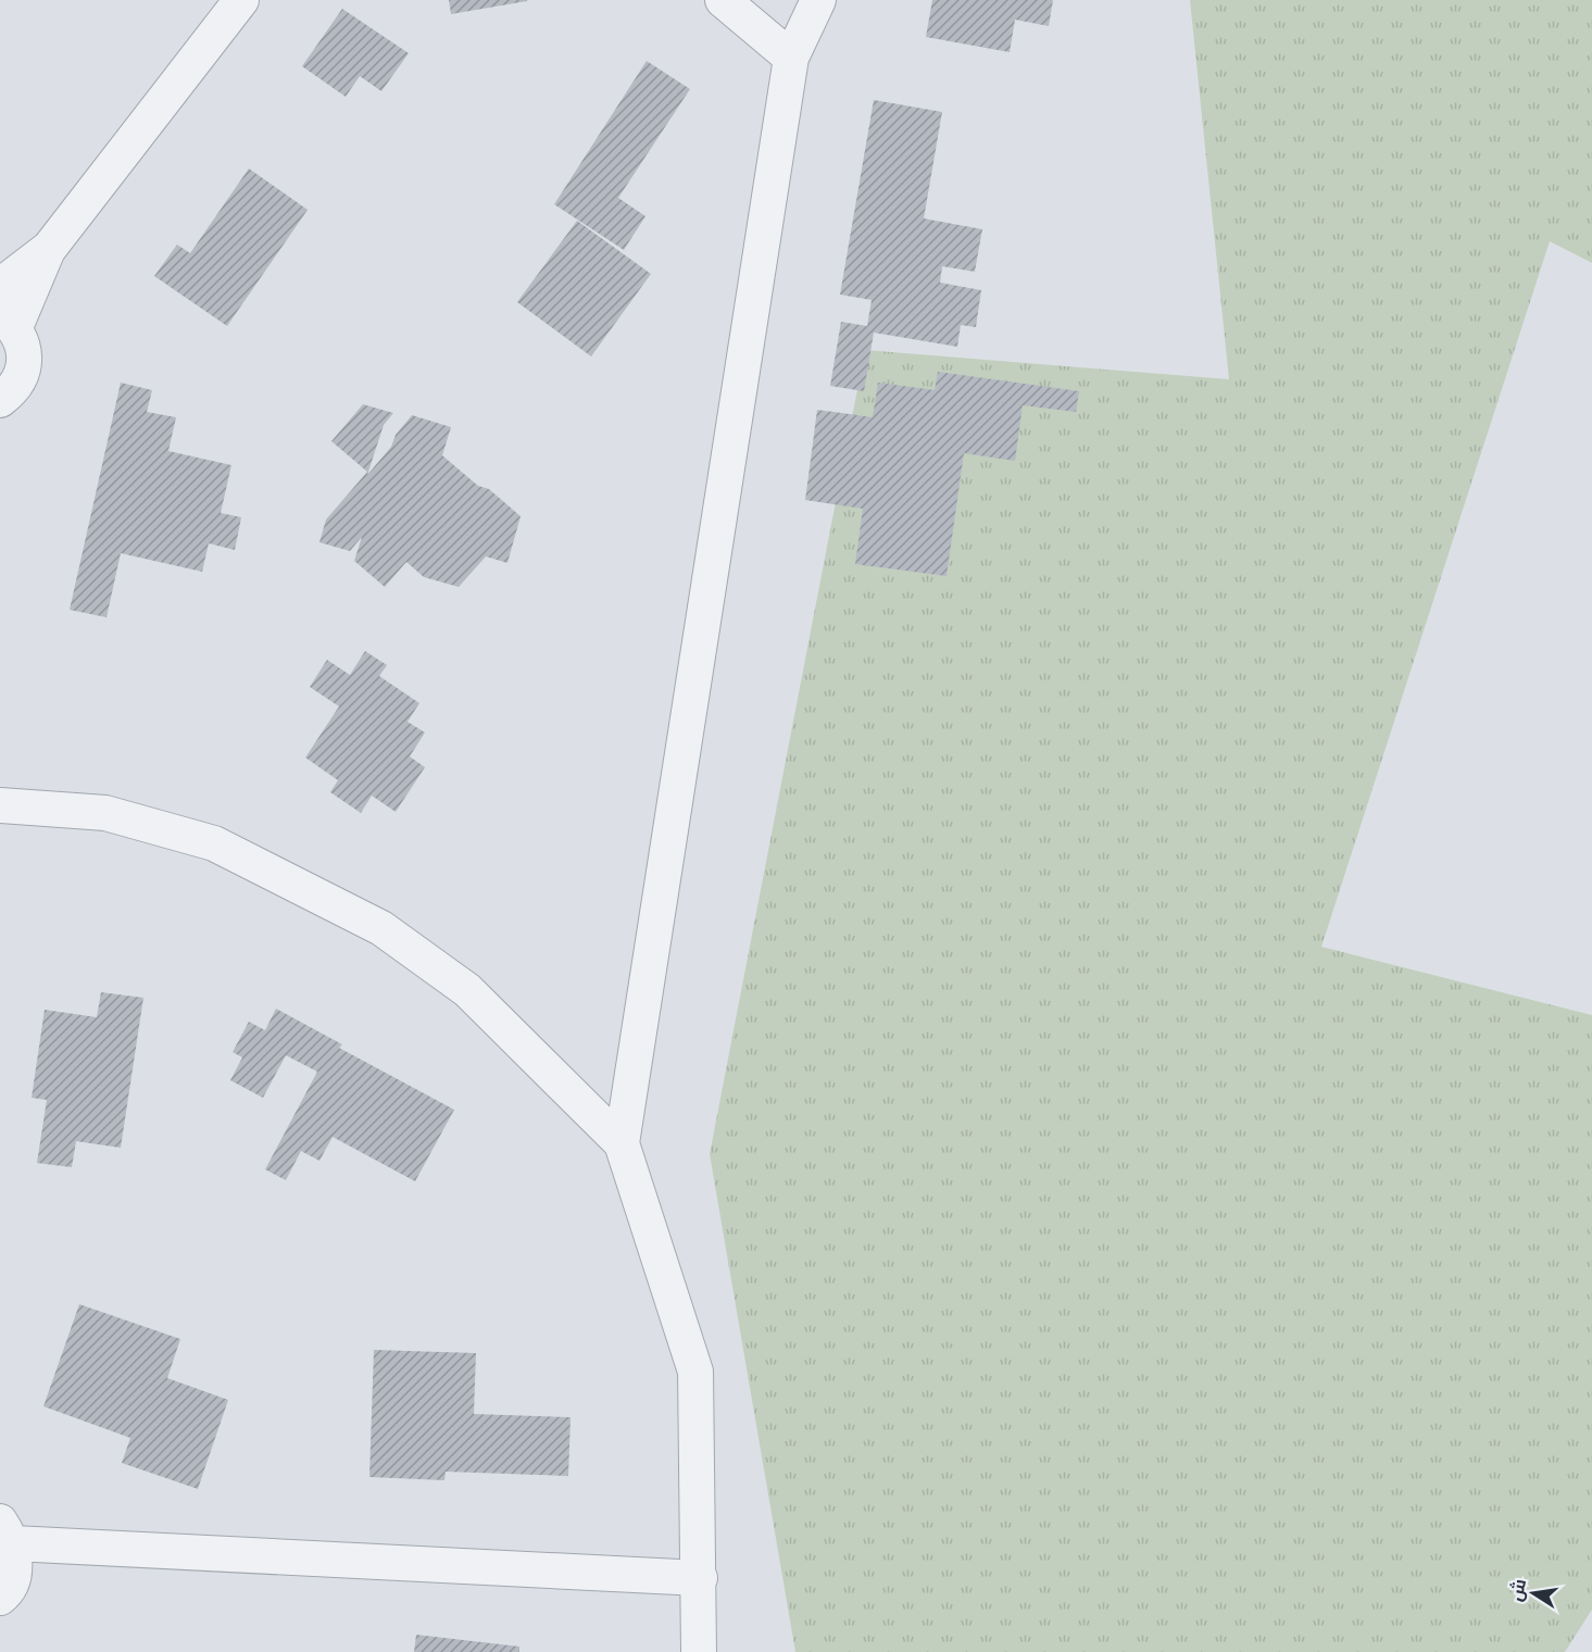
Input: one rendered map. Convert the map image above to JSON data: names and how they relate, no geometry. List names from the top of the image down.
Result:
{
  "north": "left"
}
